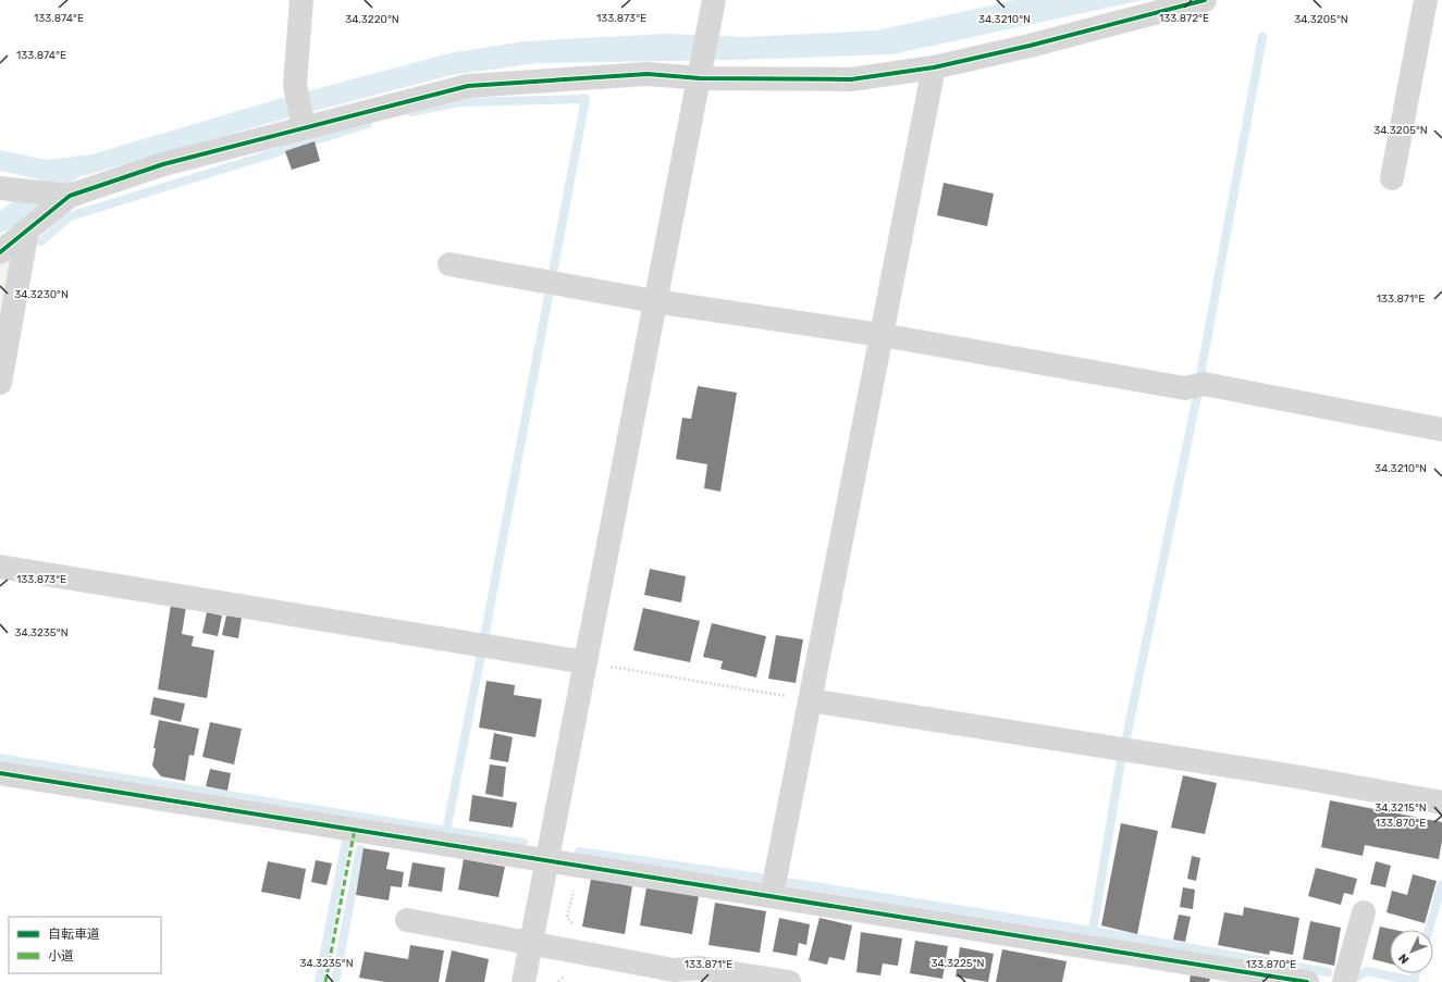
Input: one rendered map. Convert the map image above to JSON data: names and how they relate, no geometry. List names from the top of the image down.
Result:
{
  "legend": ["自転車道", "小道"],
  "north": "bottom left",
  "coordinates": [
    "133.874°E",
    "133.873°E",
    "133.872°E",
    "34.3220°N",
    "34.3210°N",
    "34.3205°N",
    "34.3230°N",
    "133.871°E",
    "34.3235°N",
    "34.3215°N",
    "133.870°E",
    "34.3225°N"
  ]
}
